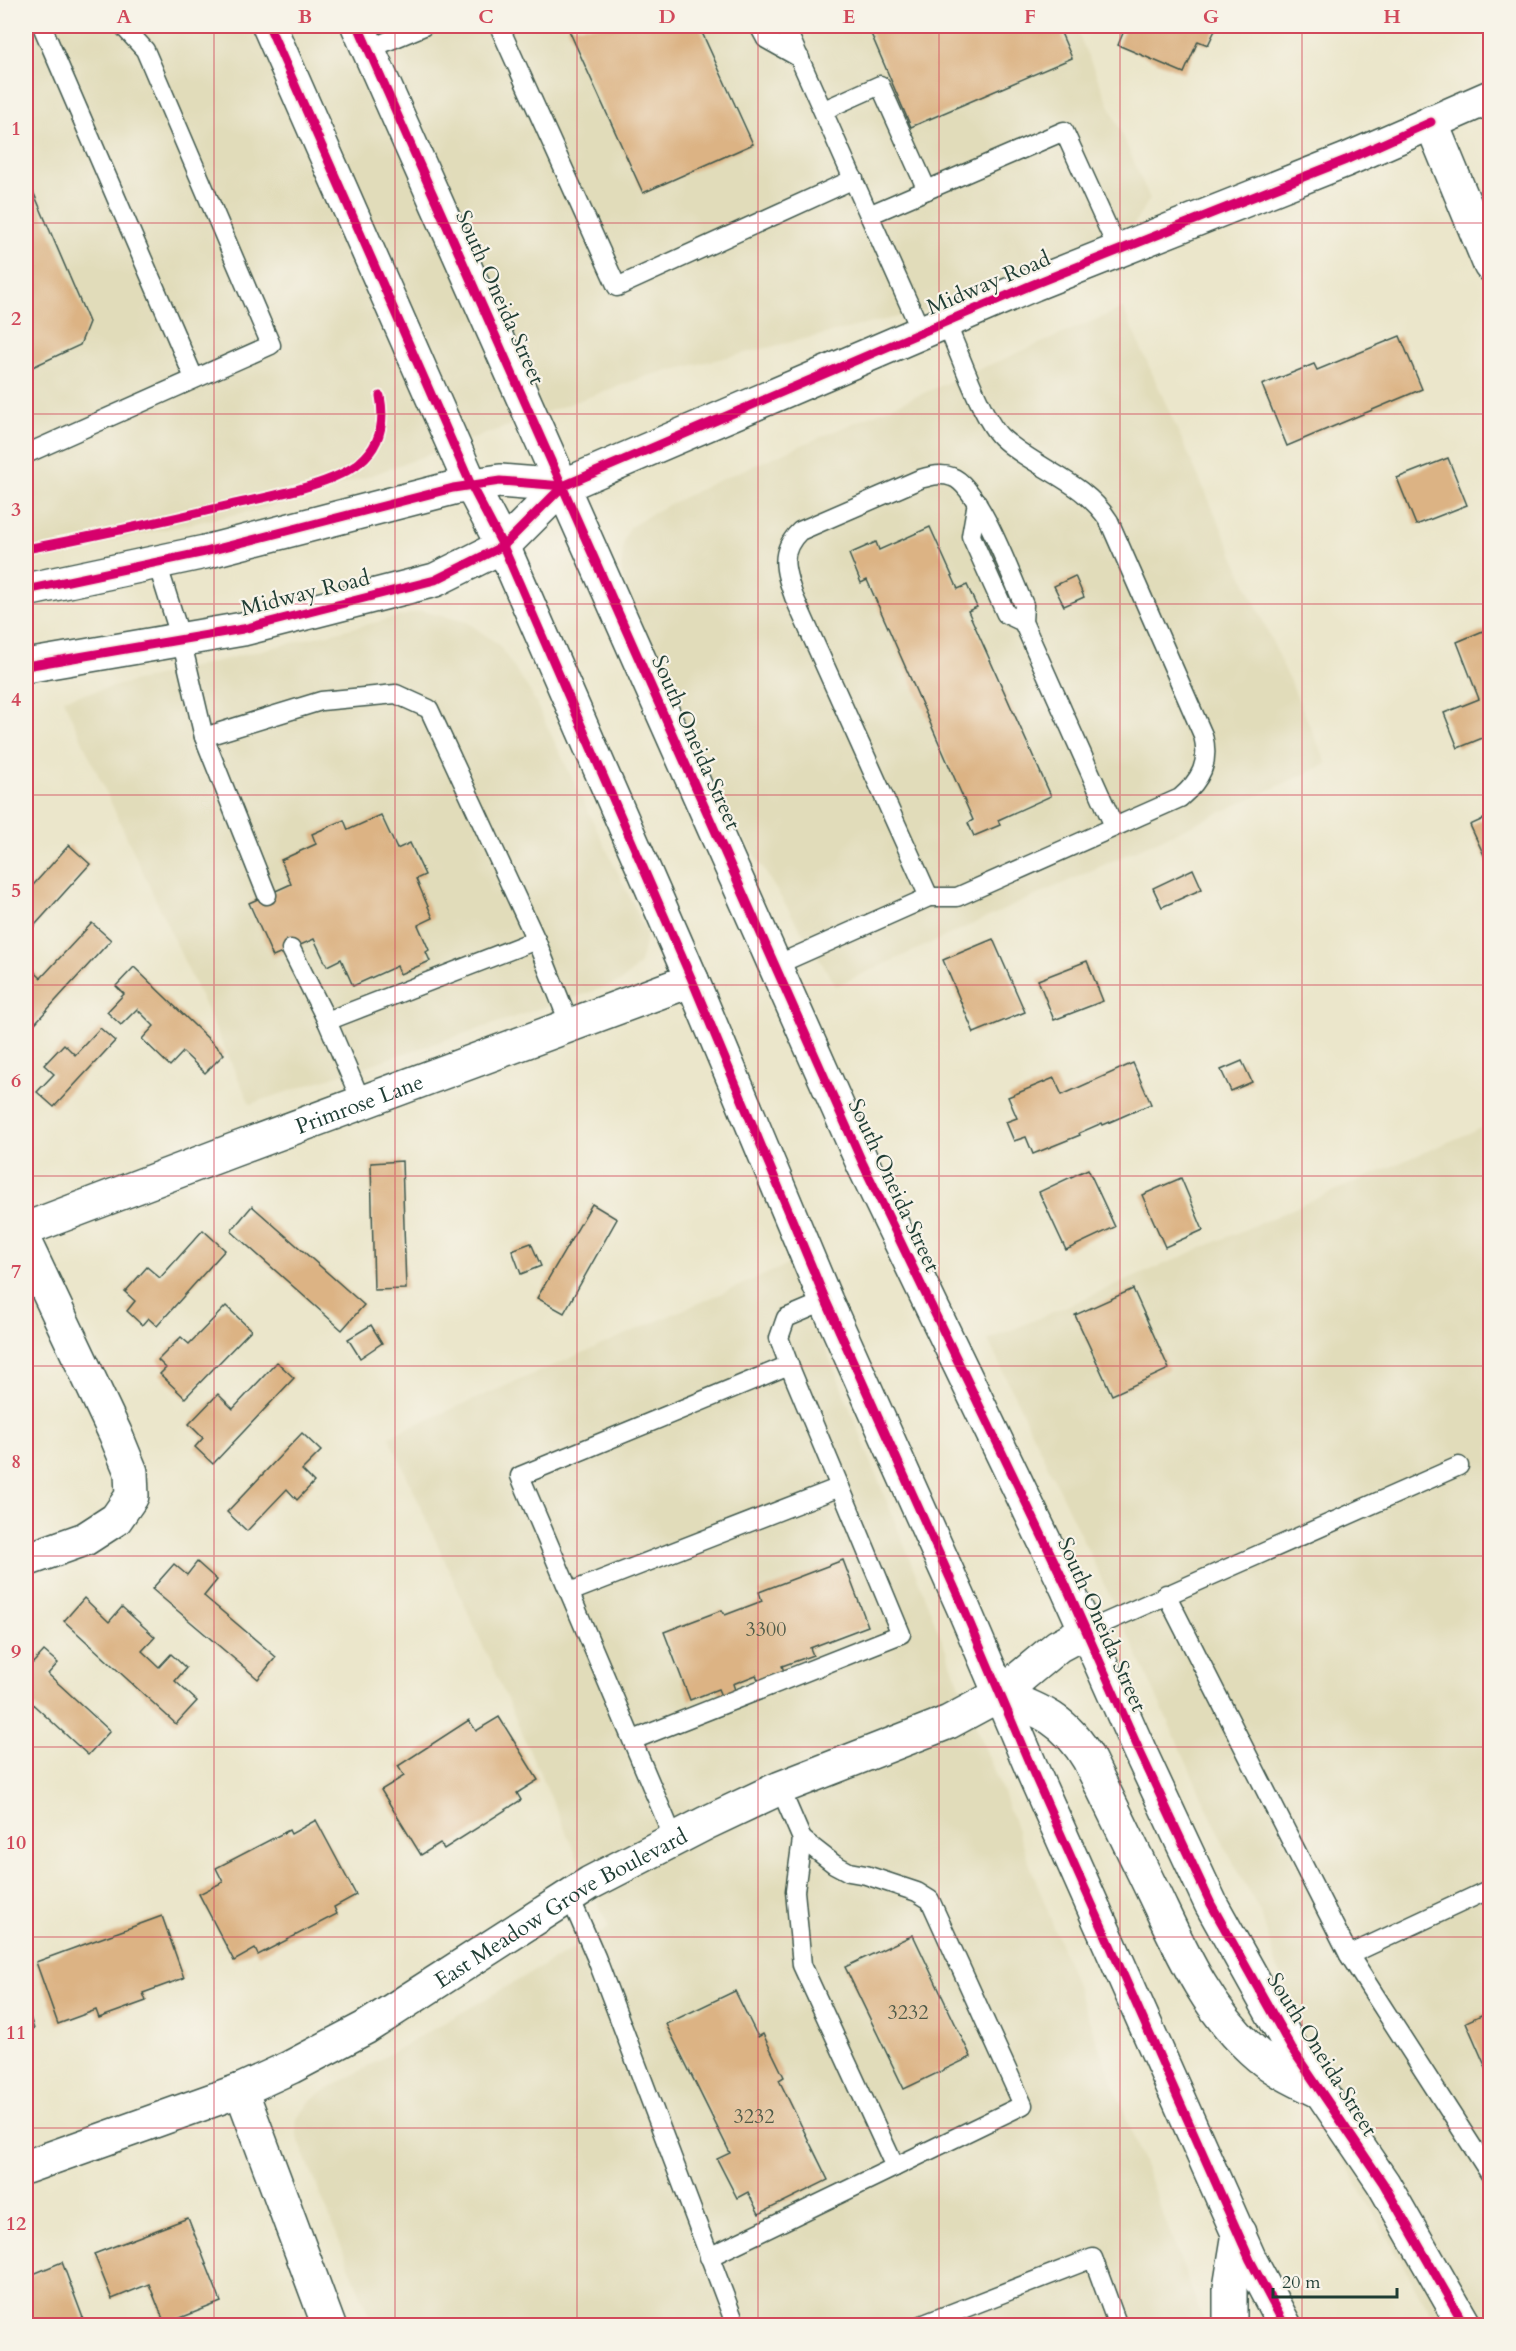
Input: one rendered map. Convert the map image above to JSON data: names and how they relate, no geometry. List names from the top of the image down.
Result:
{
  "streets": {
    "main road": [
      "Midway Road",
      "South Oneida Street",
      "Primrose Lane",
      "East Meadow Grove Boulevard"
    ]
  },
  "crossings": [
    ["Midway Road", "South Oneida Street"],
    ["South Oneida Street", "East Meadow Grove Boulevard"]
  ],
  "house_numbers": ["3300", "3232", "3232"],
  "scale_bar": "20 m",
  "grid": {
    "columns": [
      "A",
      "B",
      "C",
      "D",
      "E",
      "F",
      "G",
      "H"
    ],
    "rows": [
      "1",
      "2",
      "3",
      "4",
      "5",
      "6",
      "7",
      "8",
      "9",
      "10",
      "11",
      "12"
    ]
  }
}
